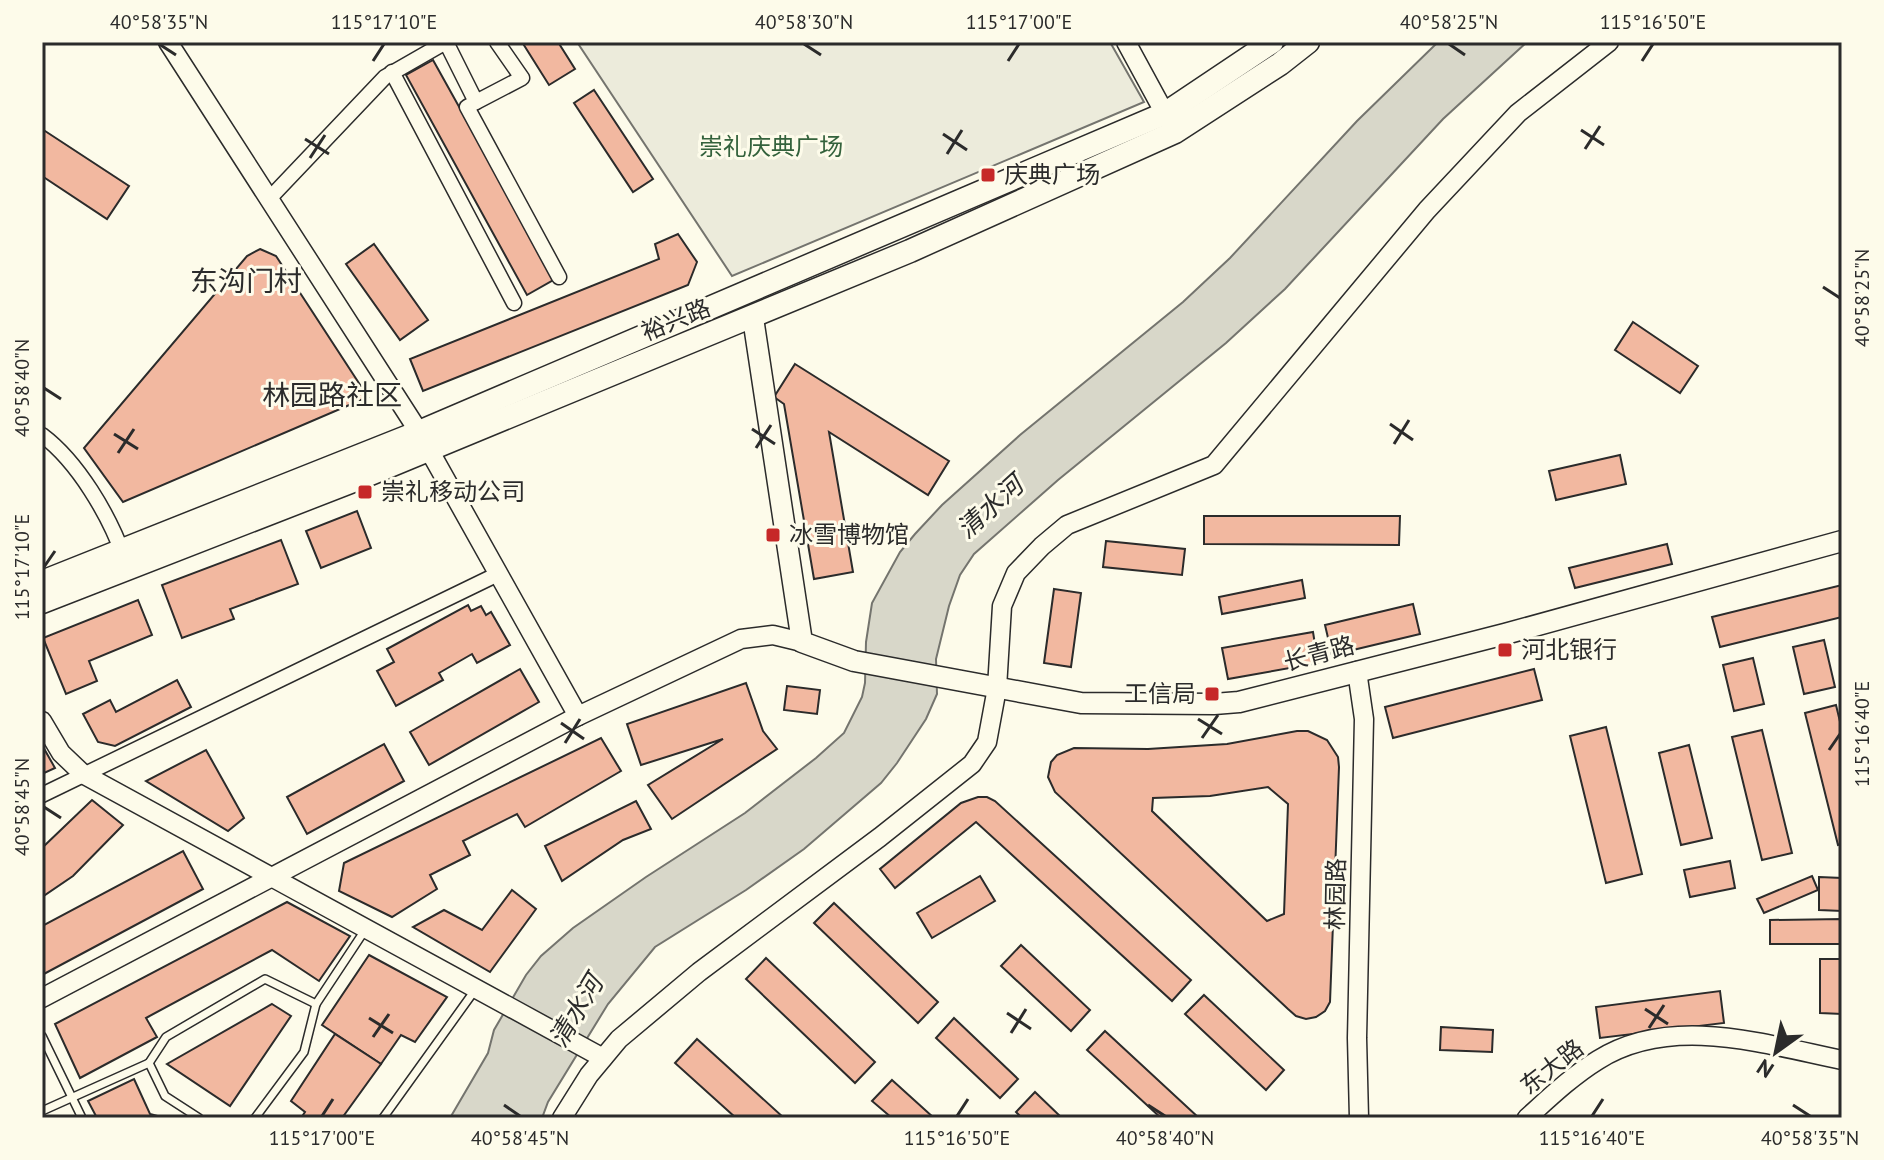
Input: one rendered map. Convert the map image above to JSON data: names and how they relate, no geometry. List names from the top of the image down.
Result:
{
  "streets": {
    "main road": ["裕兴路", "长青路"],
    "street": ["林园路", "东大路"]
  },
  "crossings": [
    ["长青路", "林园路"]
  ],
  "districts": ["东沟门村", "林园路社区"],
  "water": ["清水河"],
  "parks": ["崇礼庆典广场"],
  "places": {
    "transit": [
      "庆典广场",
      "崇礼移动公司",
      "冰雪博物馆",
      "河北银行",
      "工信局"
    ]
  },
  "north": "bottom left",
  "coordinates": [
    "40°58'35\"N",
    "115°17'10\"E",
    "40°58'30\"N",
    "115°17'00\"E",
    "40°58'25\"N",
    "115°16'50\"E",
    "40°58'40\"N",
    "115°16'40\"E",
    "40°58'45\"N"
  ]
}
